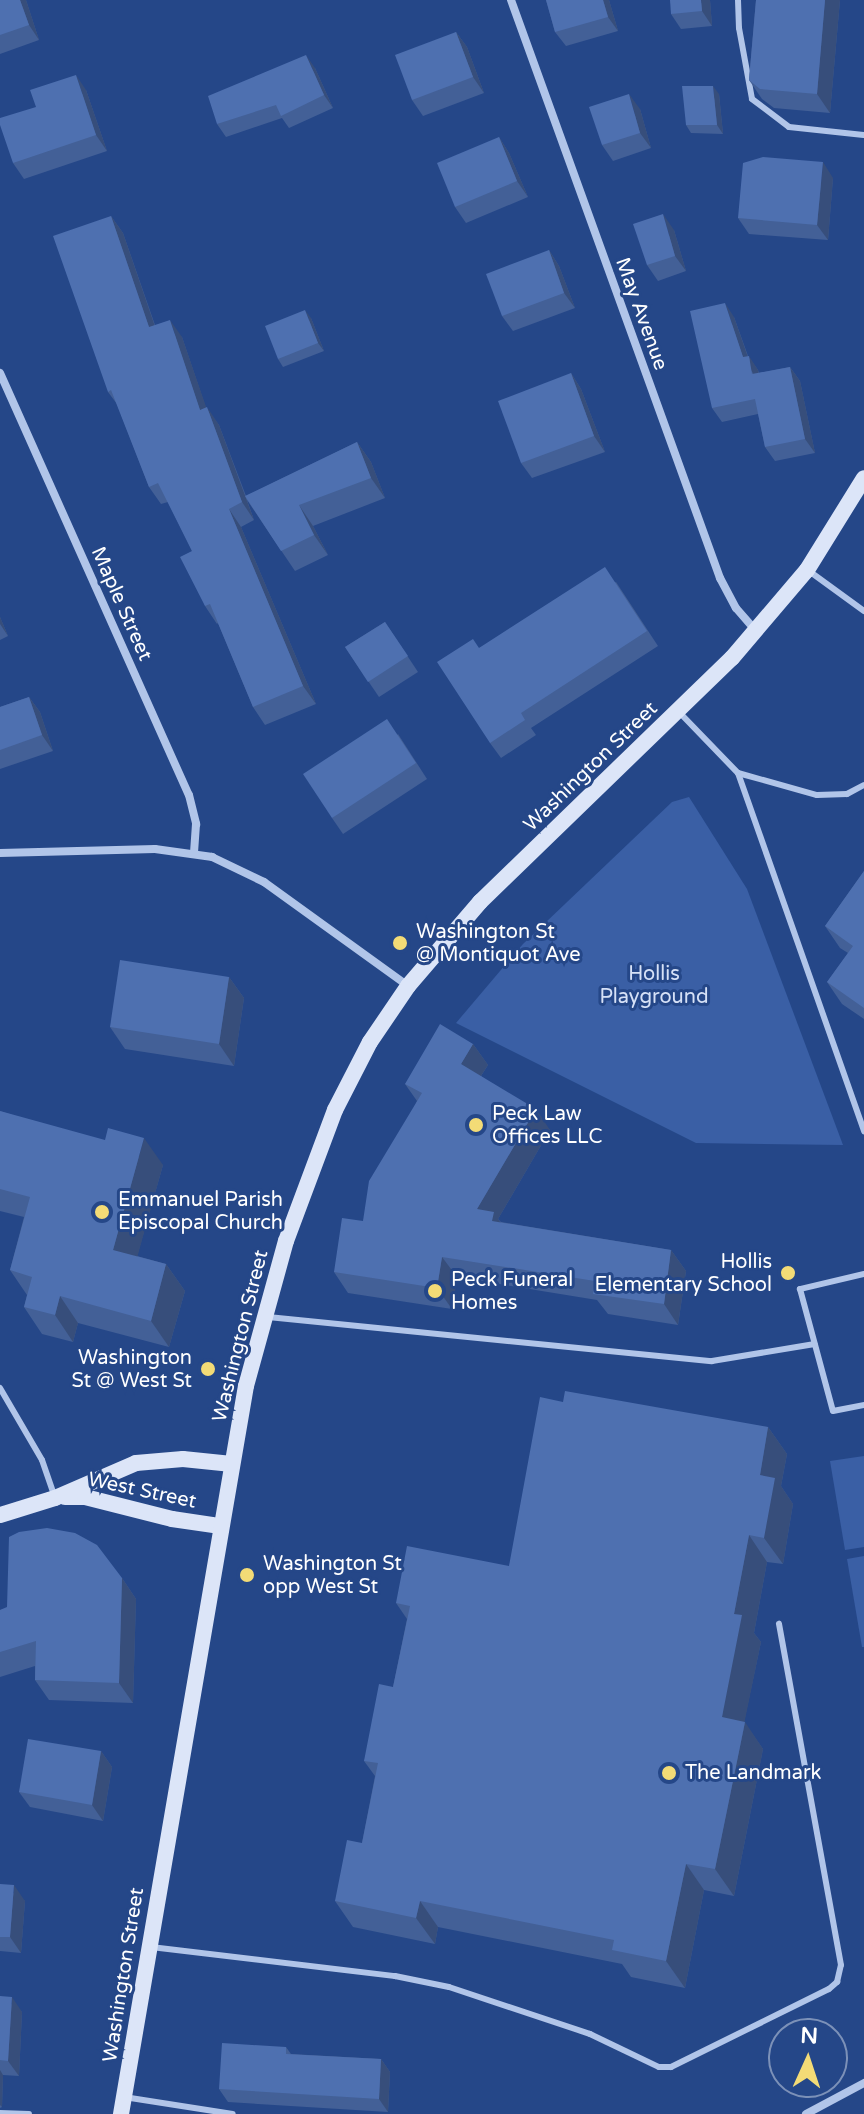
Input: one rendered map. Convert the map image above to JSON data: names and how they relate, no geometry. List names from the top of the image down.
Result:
{
  "streets": {
    "main road": ["Washington Street", "West Street"],
    "street": ["May Avenue", "Maple Street"]
  },
  "crossings": [
    ["May Avenue", "Washington Street"],
    ["Washington Street", "West Street"]
  ],
  "parks": ["Hollis Playground"],
  "places": [
    "Washington St @ Montiquot Ave",
    "Peck Law Offices LLC",
    "Emmanuel Parish Episcopal Church",
    "Hollis Elementary School",
    "Peck Funeral Homes",
    "Washington St @ West St",
    "Washington St opp West St",
    "The Landmark"
  ],
  "north": "top"
}
